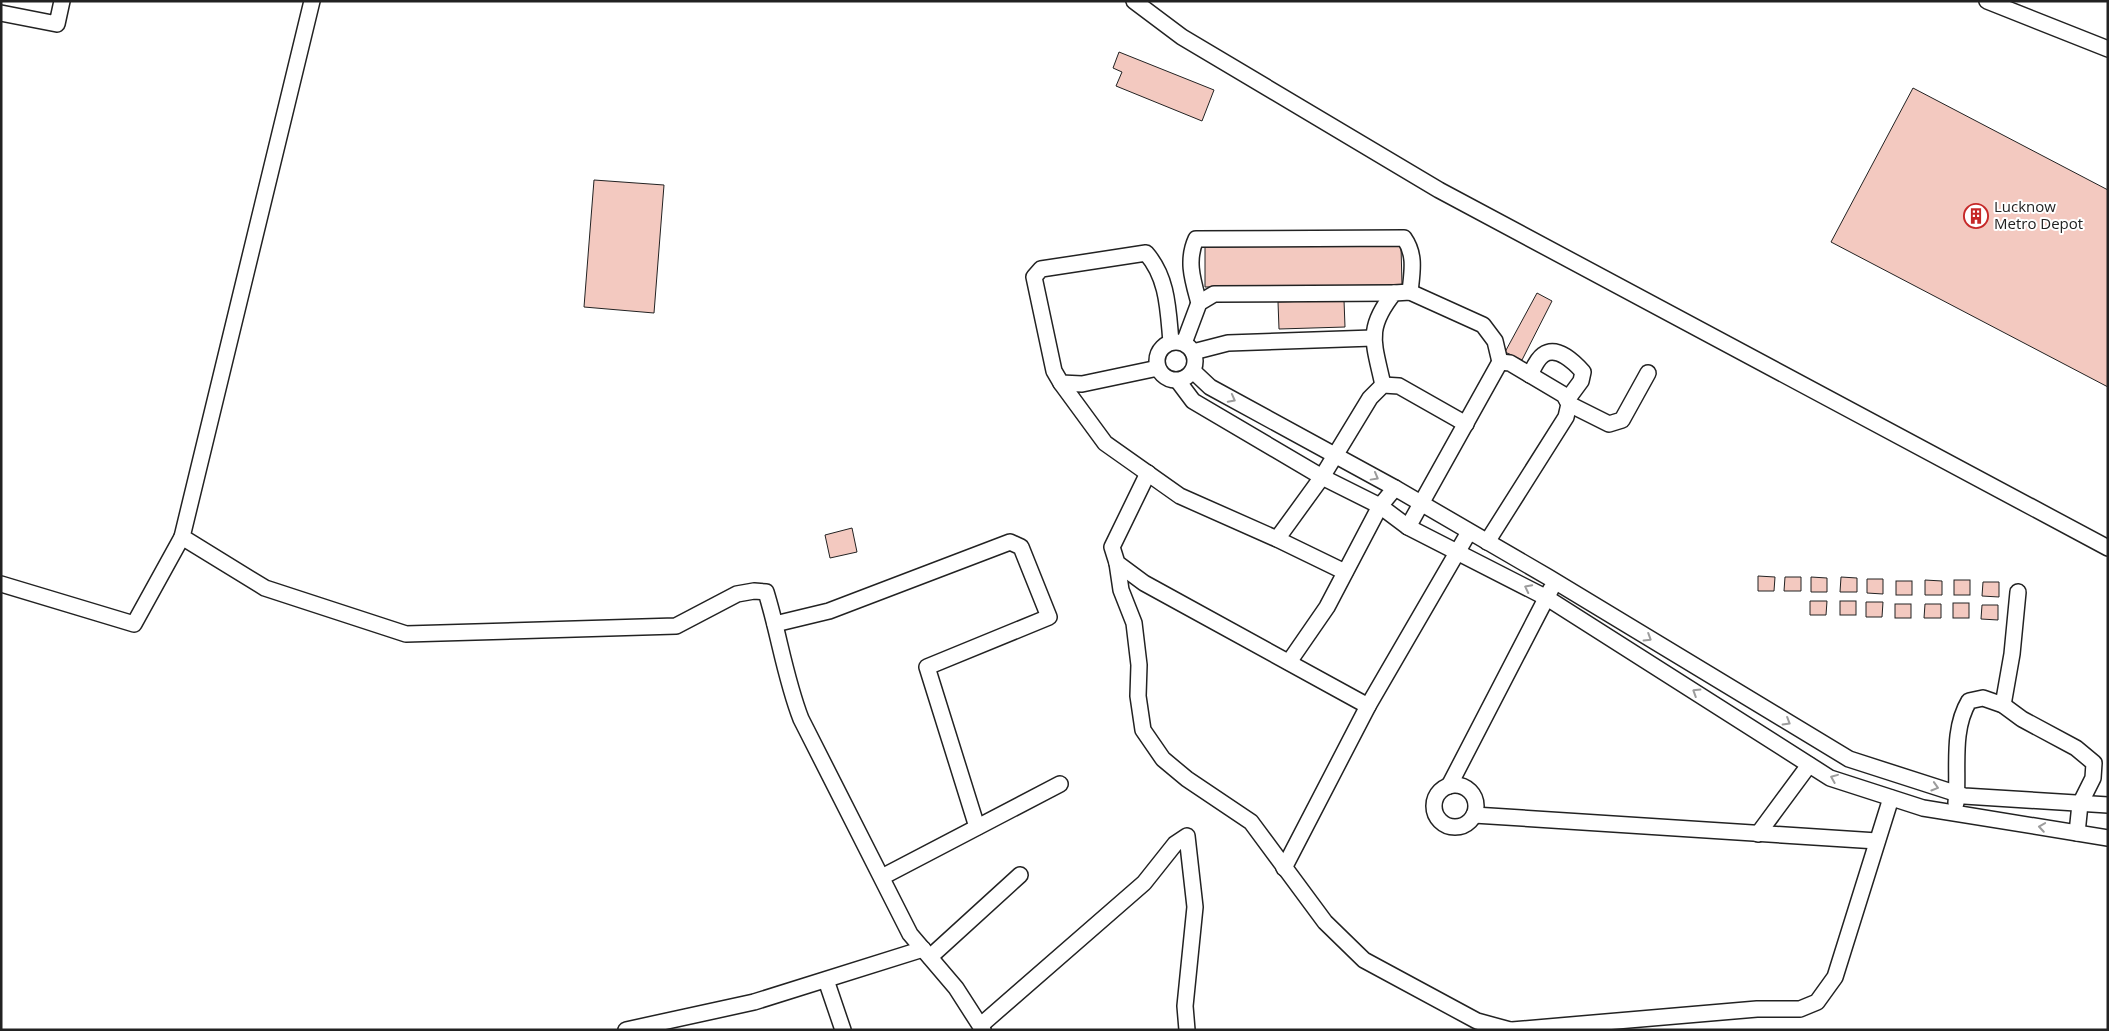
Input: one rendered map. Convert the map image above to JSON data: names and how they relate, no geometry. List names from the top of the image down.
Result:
{
  "places": {
    "building": ["Lucknow Metro Depot"]
  }
}
